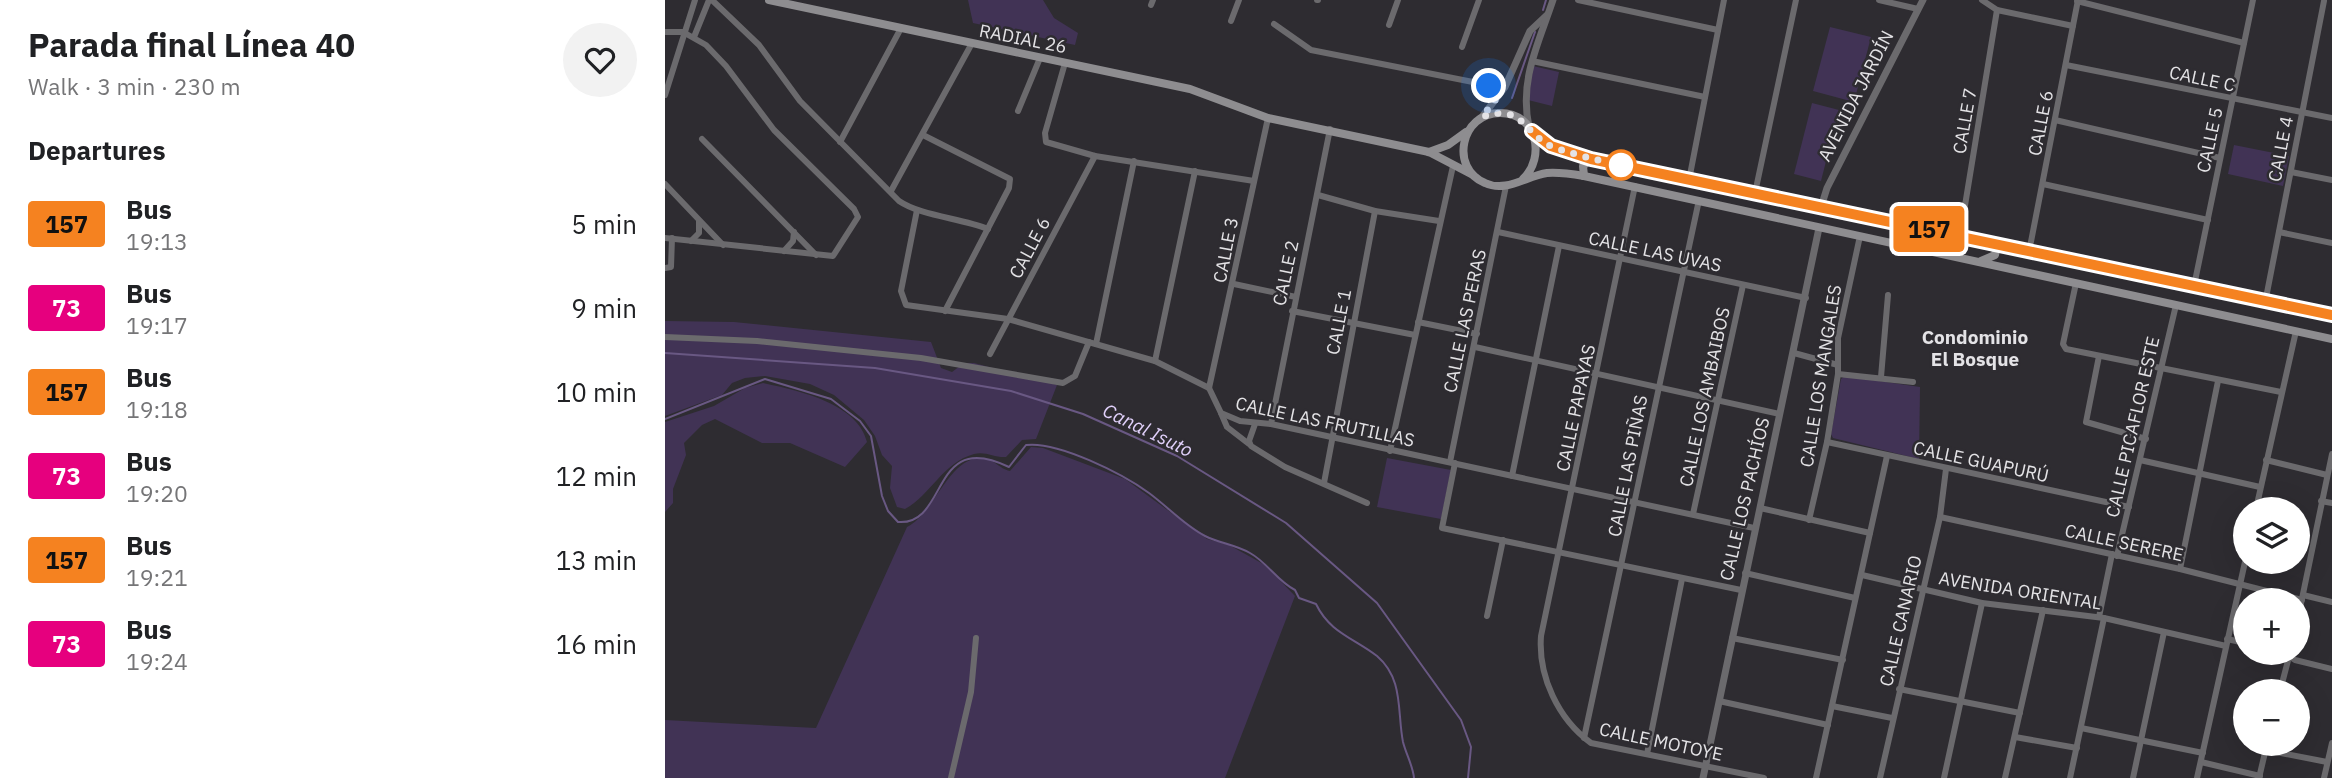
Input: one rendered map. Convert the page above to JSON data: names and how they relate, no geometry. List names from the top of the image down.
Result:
{
  "streets": {
    "main road": ["RADIAL 26"],
    "street": [
      "CALLE C",
      "AVENIDA JARDÍN",
      "CALLE 7",
      "CALLE 6",
      "CALLE 5",
      "CALLE 4",
      "CALLE 3",
      "CALLE LAS UVAS",
      "CALLE 2",
      "CALLE LAS PERAS",
      "CALLE 1",
      "CALLE LOS MANGALES",
      "CALLE LOS AMBAIBOS",
      "CALLE PAPAYAS",
      "CALLE LAS FRUTILLAS",
      "CALLE PICAFLOR ESTE",
      "CALLE GUAPURÚ",
      "CALLE LAS PIÑAS",
      "CALLE LOS PACHÍOS",
      "CALLE SERERE",
      "AVENIDA ORIENTAL",
      "CALLE CANARIO",
      "CALLE MOTOYE"
    ]
  },
  "crossings": [
    ["RADIAL 26", "CALLE 3"],
    ["RADIAL 26", "CALLE 2"],
    ["RADIAL 26", "CALLE LAS PERAS"],
    ["CALLE C", "CALLE 6"],
    ["CALLE C", "CALLE 5"],
    ["CALLE C", "CALLE 4"],
    ["CALLE 3", "CALLE LAS FRUTILLAS"],
    ["CALLE LAS UVAS", "CALLE LAS PERAS"],
    ["CALLE LAS UVAS", "CALLE LOS AMBAIBOS"],
    ["CALLE LAS UVAS", "CALLE PAPAYAS"],
    ["CALLE LAS UVAS", "CALLE LAS PIÑAS"],
    ["CALLE LAS UVAS", "CALLE LOS PACHÍOS"],
    ["CALLE 2", "CALLE LAS FRUTILLAS"],
    ["CALLE LAS PERAS", "CALLE LAS FRUTILLAS"],
    ["CALLE 1", "CALLE LAS FRUTILLAS"],
    ["CALLE LOS MANGALES", "CALLE GUAPURÚ"],
    ["CALLE LOS AMBAIBOS", "CALLE LAS FRUTILLAS"],
    ["CALLE PAPAYAS", "CALLE LAS FRUTILLAS"],
    ["CALLE PAPAYAS", "CALLE MOTOYE"],
    ["CALLE LAS FRUTILLAS", "CALLE LAS PIÑAS"],
    ["CALLE LAS FRUTILLAS", "CALLE LOS PACHÍOS"],
    ["CALLE PICAFLOR ESTE", "CALLE GUAPURÚ"],
    ["CALLE PICAFLOR ESTE", "CALLE SERERE"],
    ["CALLE PICAFLOR ESTE", "AVENIDA ORIENTAL"],
    ["CALLE GUAPURÚ", "CALLE CANARIO"],
    ["CALLE LAS PIÑAS", "CALLE MOTOYE"],
    ["CALLE LOS PACHÍOS", "CALLE MOTOYE"],
    ["CALLE SERERE", "CALLE CANARIO"],
    ["AVENIDA ORIENTAL", "CALLE CANARIO"]
  ],
  "districts": ["Condominio El Bosque"],
  "water": ["Canal Isuto"],
  "lines": ["bus line 157"],
  "page": {
    "heading": [
      ["Parada final Línea 40", "Walk · 3 min · 230 m"],
      "Departures"
    ],
    "on_map": "157",
    "list": [
      {
        "mark": "157",
        "name": "Bus",
        "note": "19:13",
        "value": "5 min"
      },
      {
        "mark": "73",
        "name": "Bus",
        "note": "19:17",
        "value": "9 min"
      },
      {
        "mark": "157",
        "name": "Bus",
        "note": "19:18",
        "value": "10 min"
      },
      {
        "mark": "73",
        "name": "Bus",
        "note": "19:20",
        "value": "12 min"
      },
      {
        "mark": "157",
        "name": "Bus",
        "note": "19:21",
        "value": "13 min"
      },
      {
        "mark": "73",
        "name": "Bus",
        "note": "19:24",
        "value": "16 min"
      }
    ],
    "map_buttons": ["+", "−"]
  }
}
